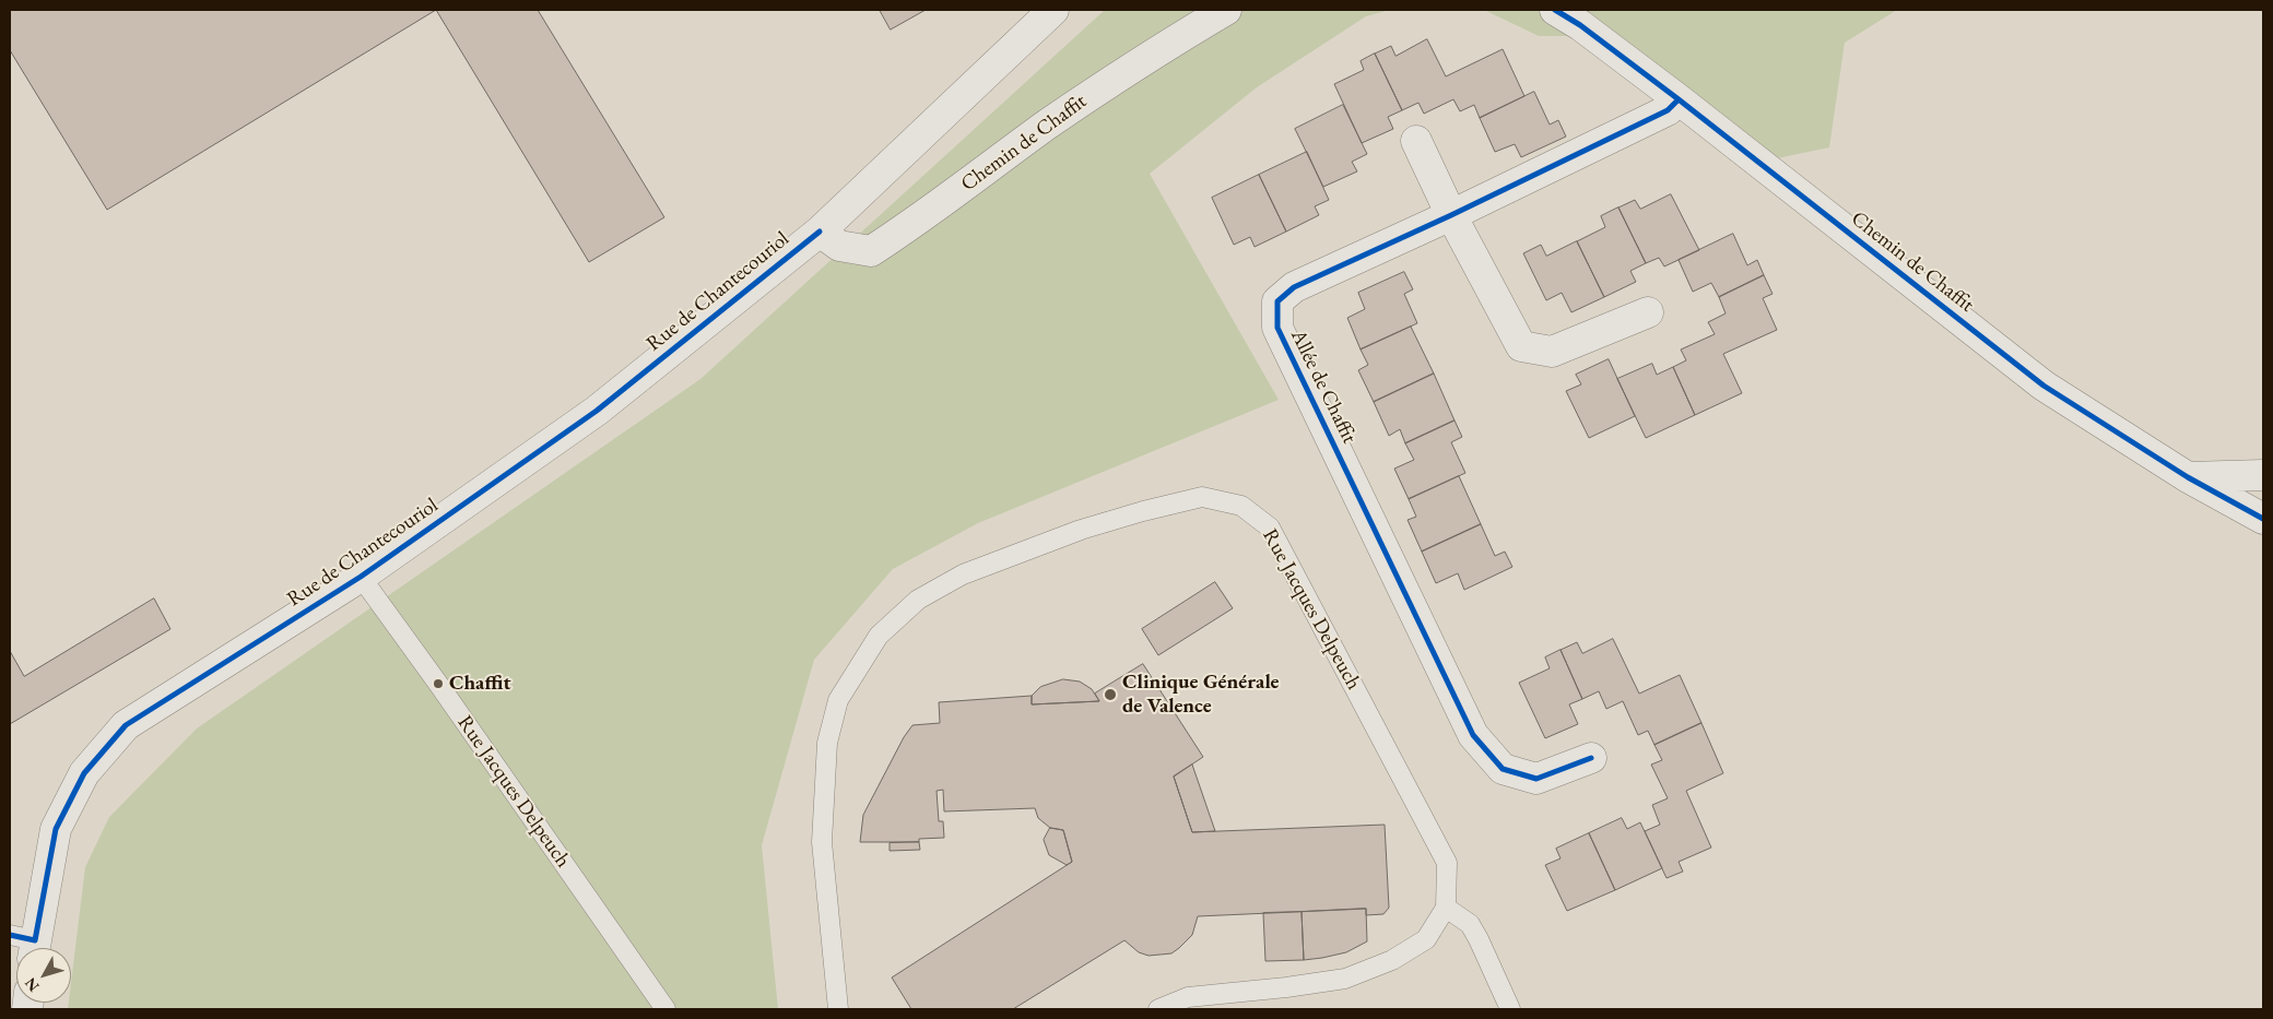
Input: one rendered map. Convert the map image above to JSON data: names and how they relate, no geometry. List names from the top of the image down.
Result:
{
  "streets": {
    "street": ["Chemin de Chaffit", "Rue de Chantecouriol", "Allée de Chaffit"],
    "lane": ["Rue Jacques Delpeuch"]
  },
  "crossings": [
    ["Chemin de Chaffit", "Rue de Chantecouriol"],
    ["Chemin de Chaffit", "Allée de Chaffit"],
    ["Rue de Chantecouriol", "Rue Jacques Delpeuch"]
  ],
  "places": ["Chaffit", "Clinique Générale de Valence"],
  "north": "bottom left"
}
